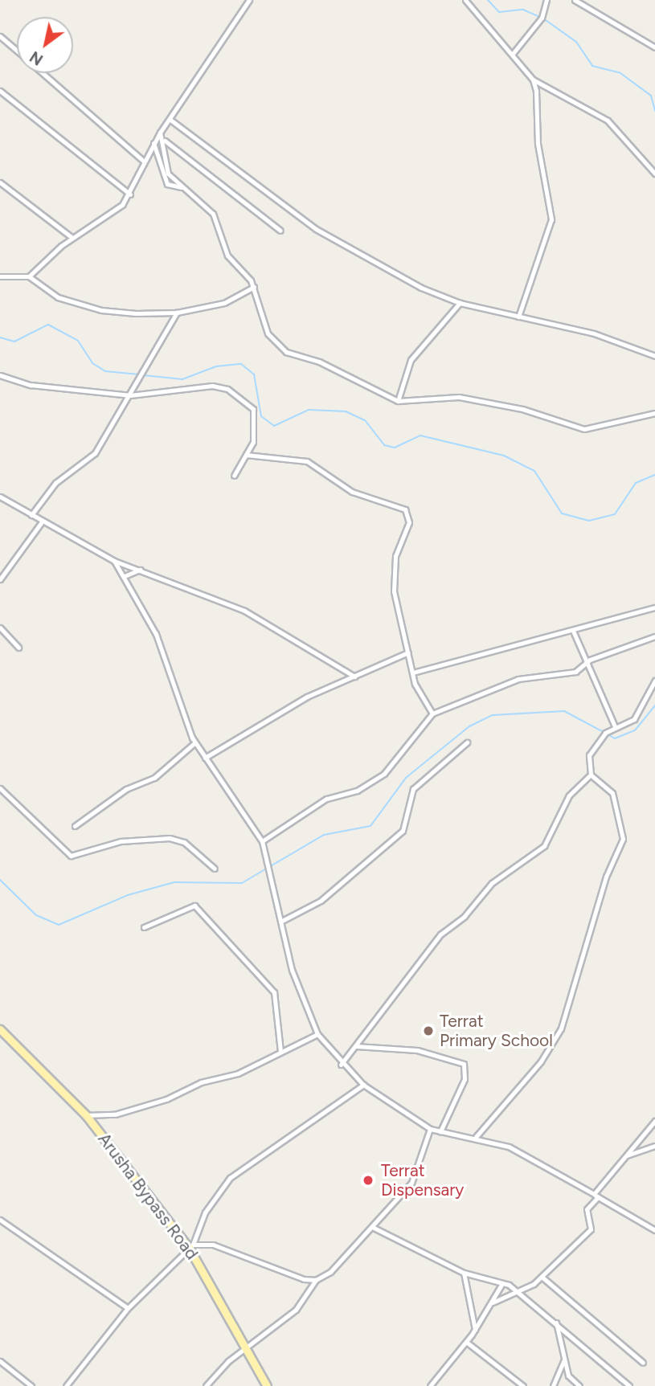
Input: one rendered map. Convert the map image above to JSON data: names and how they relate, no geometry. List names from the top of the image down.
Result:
{
  "streets": {
    "main road": ["Arusha Bypass Road"]
  },
  "places": ["Terrat Primary School", "Terrat Dispensary"],
  "north": "bottom left"
}
